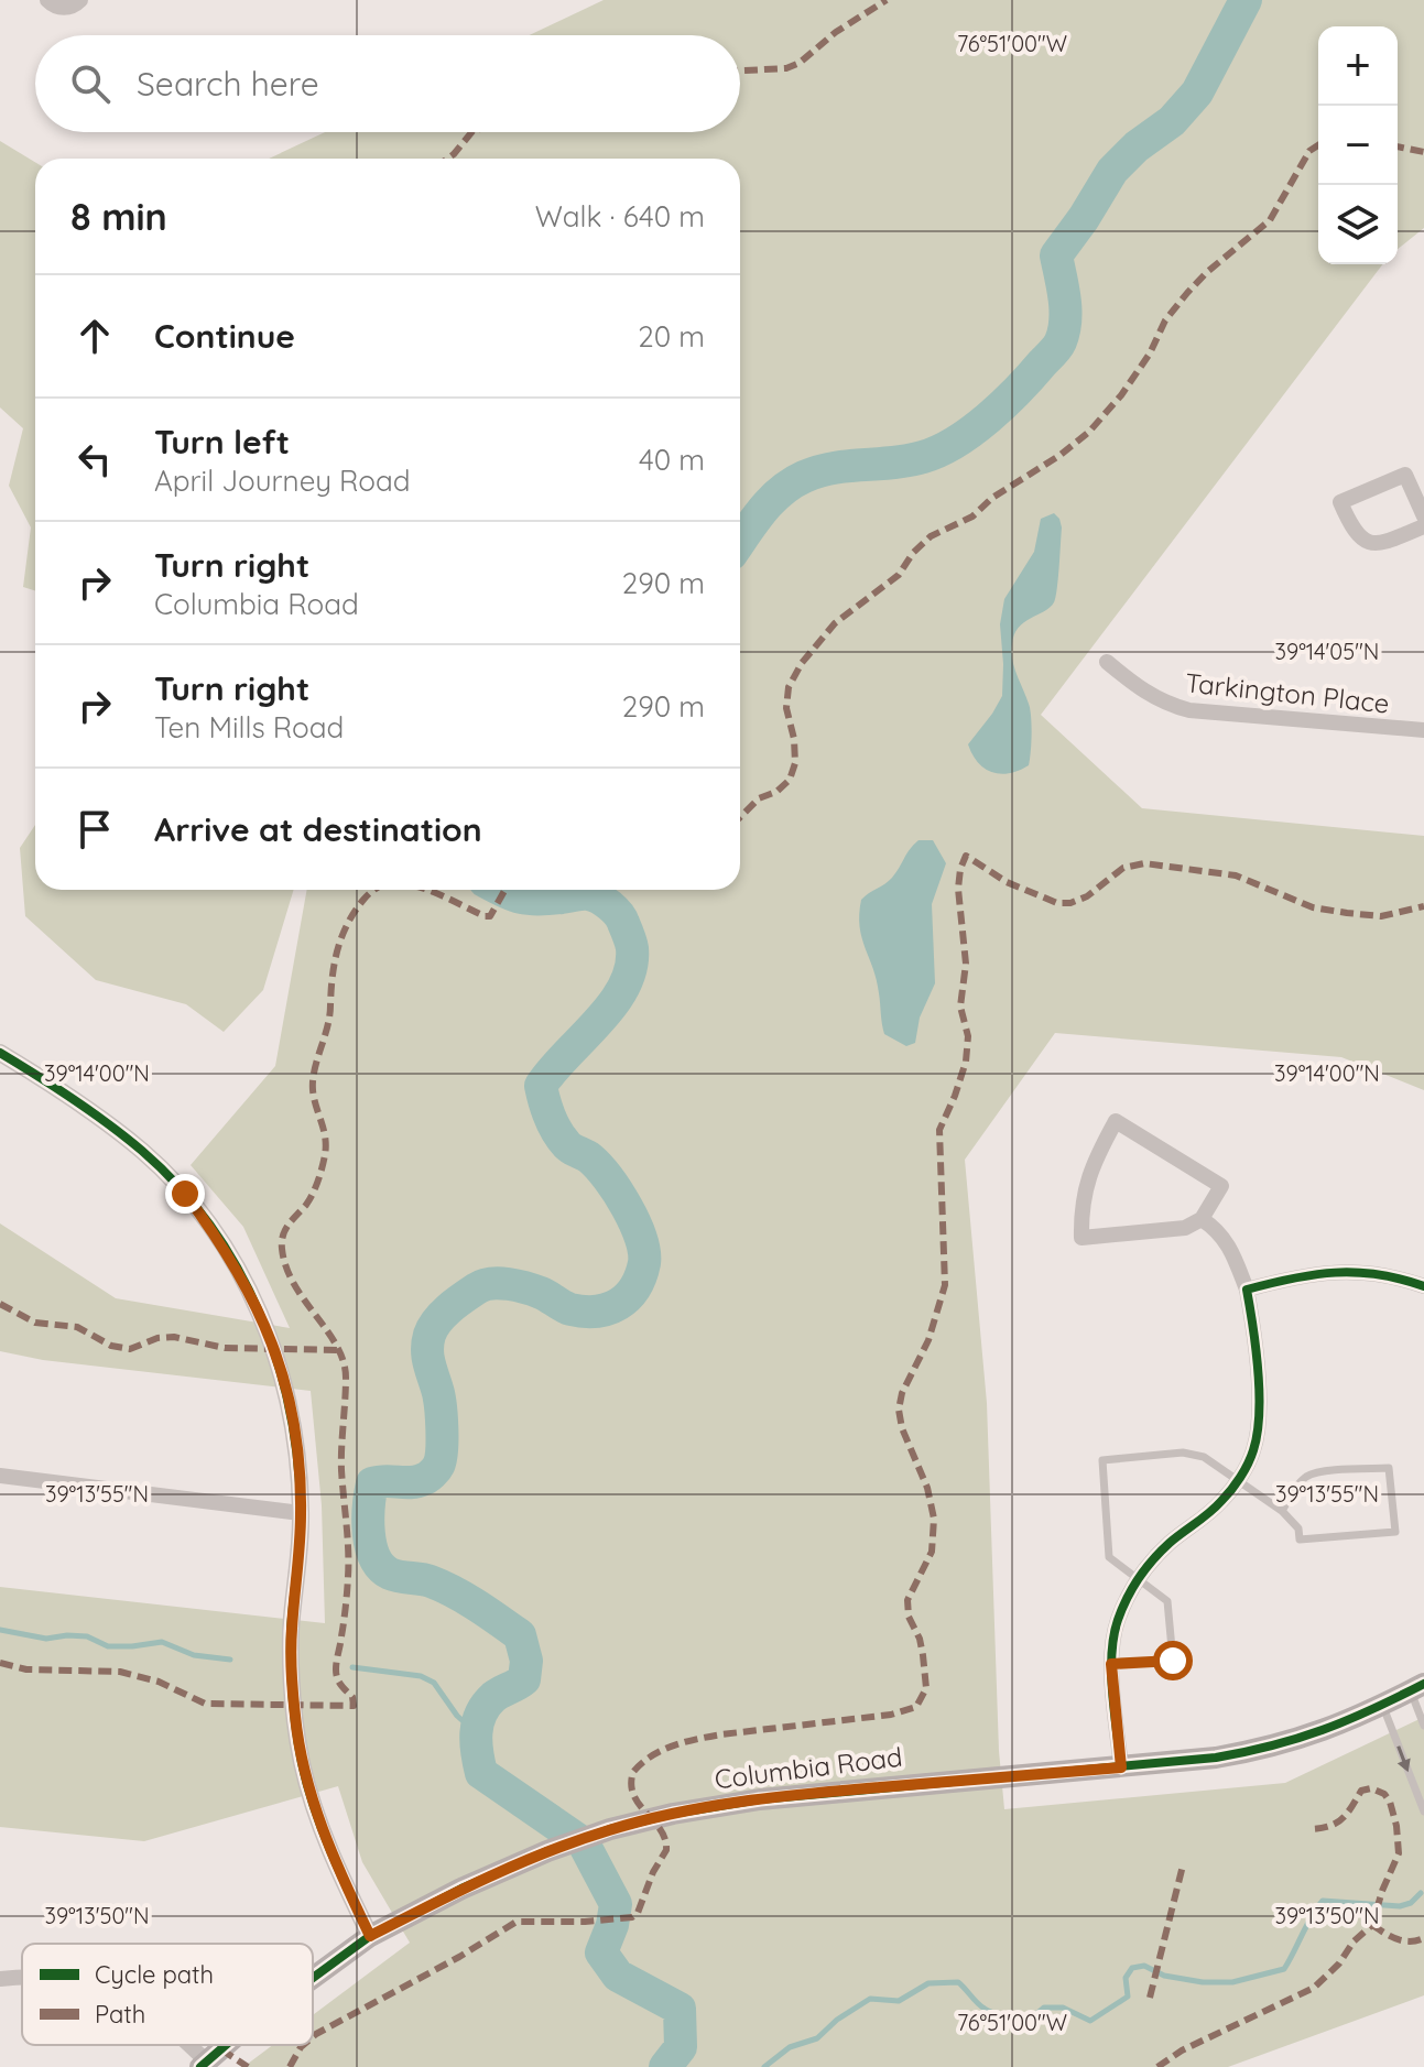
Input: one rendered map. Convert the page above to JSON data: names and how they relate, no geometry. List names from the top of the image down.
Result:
{
  "streets": {
    "main road": ["Columbia Road"],
    "street": ["Tarkington Place"]
  },
  "legend": ["Cycle path", "Path"],
  "page": {
    "map_buttons": ["+", "−"],
    "search": "Search here",
    "heading": ["8 min", "Walk · 640 m"],
    "list": [
      ["Continue", "20 m"],
      ["Turn left", "April Journey Road", "40 m"],
      ["Turn right", "Columbia Road", "290 m"],
      ["Turn right", "Ten Mills Road", "290 m"],
      "Arrive at destination"
    ]
  },
  "coordinates": [
    "76°51'00\"W",
    "39°14'05\"N",
    "39°14'00\"N",
    "39°13'55\"N",
    "39°13'50\"N"
  ]
}
